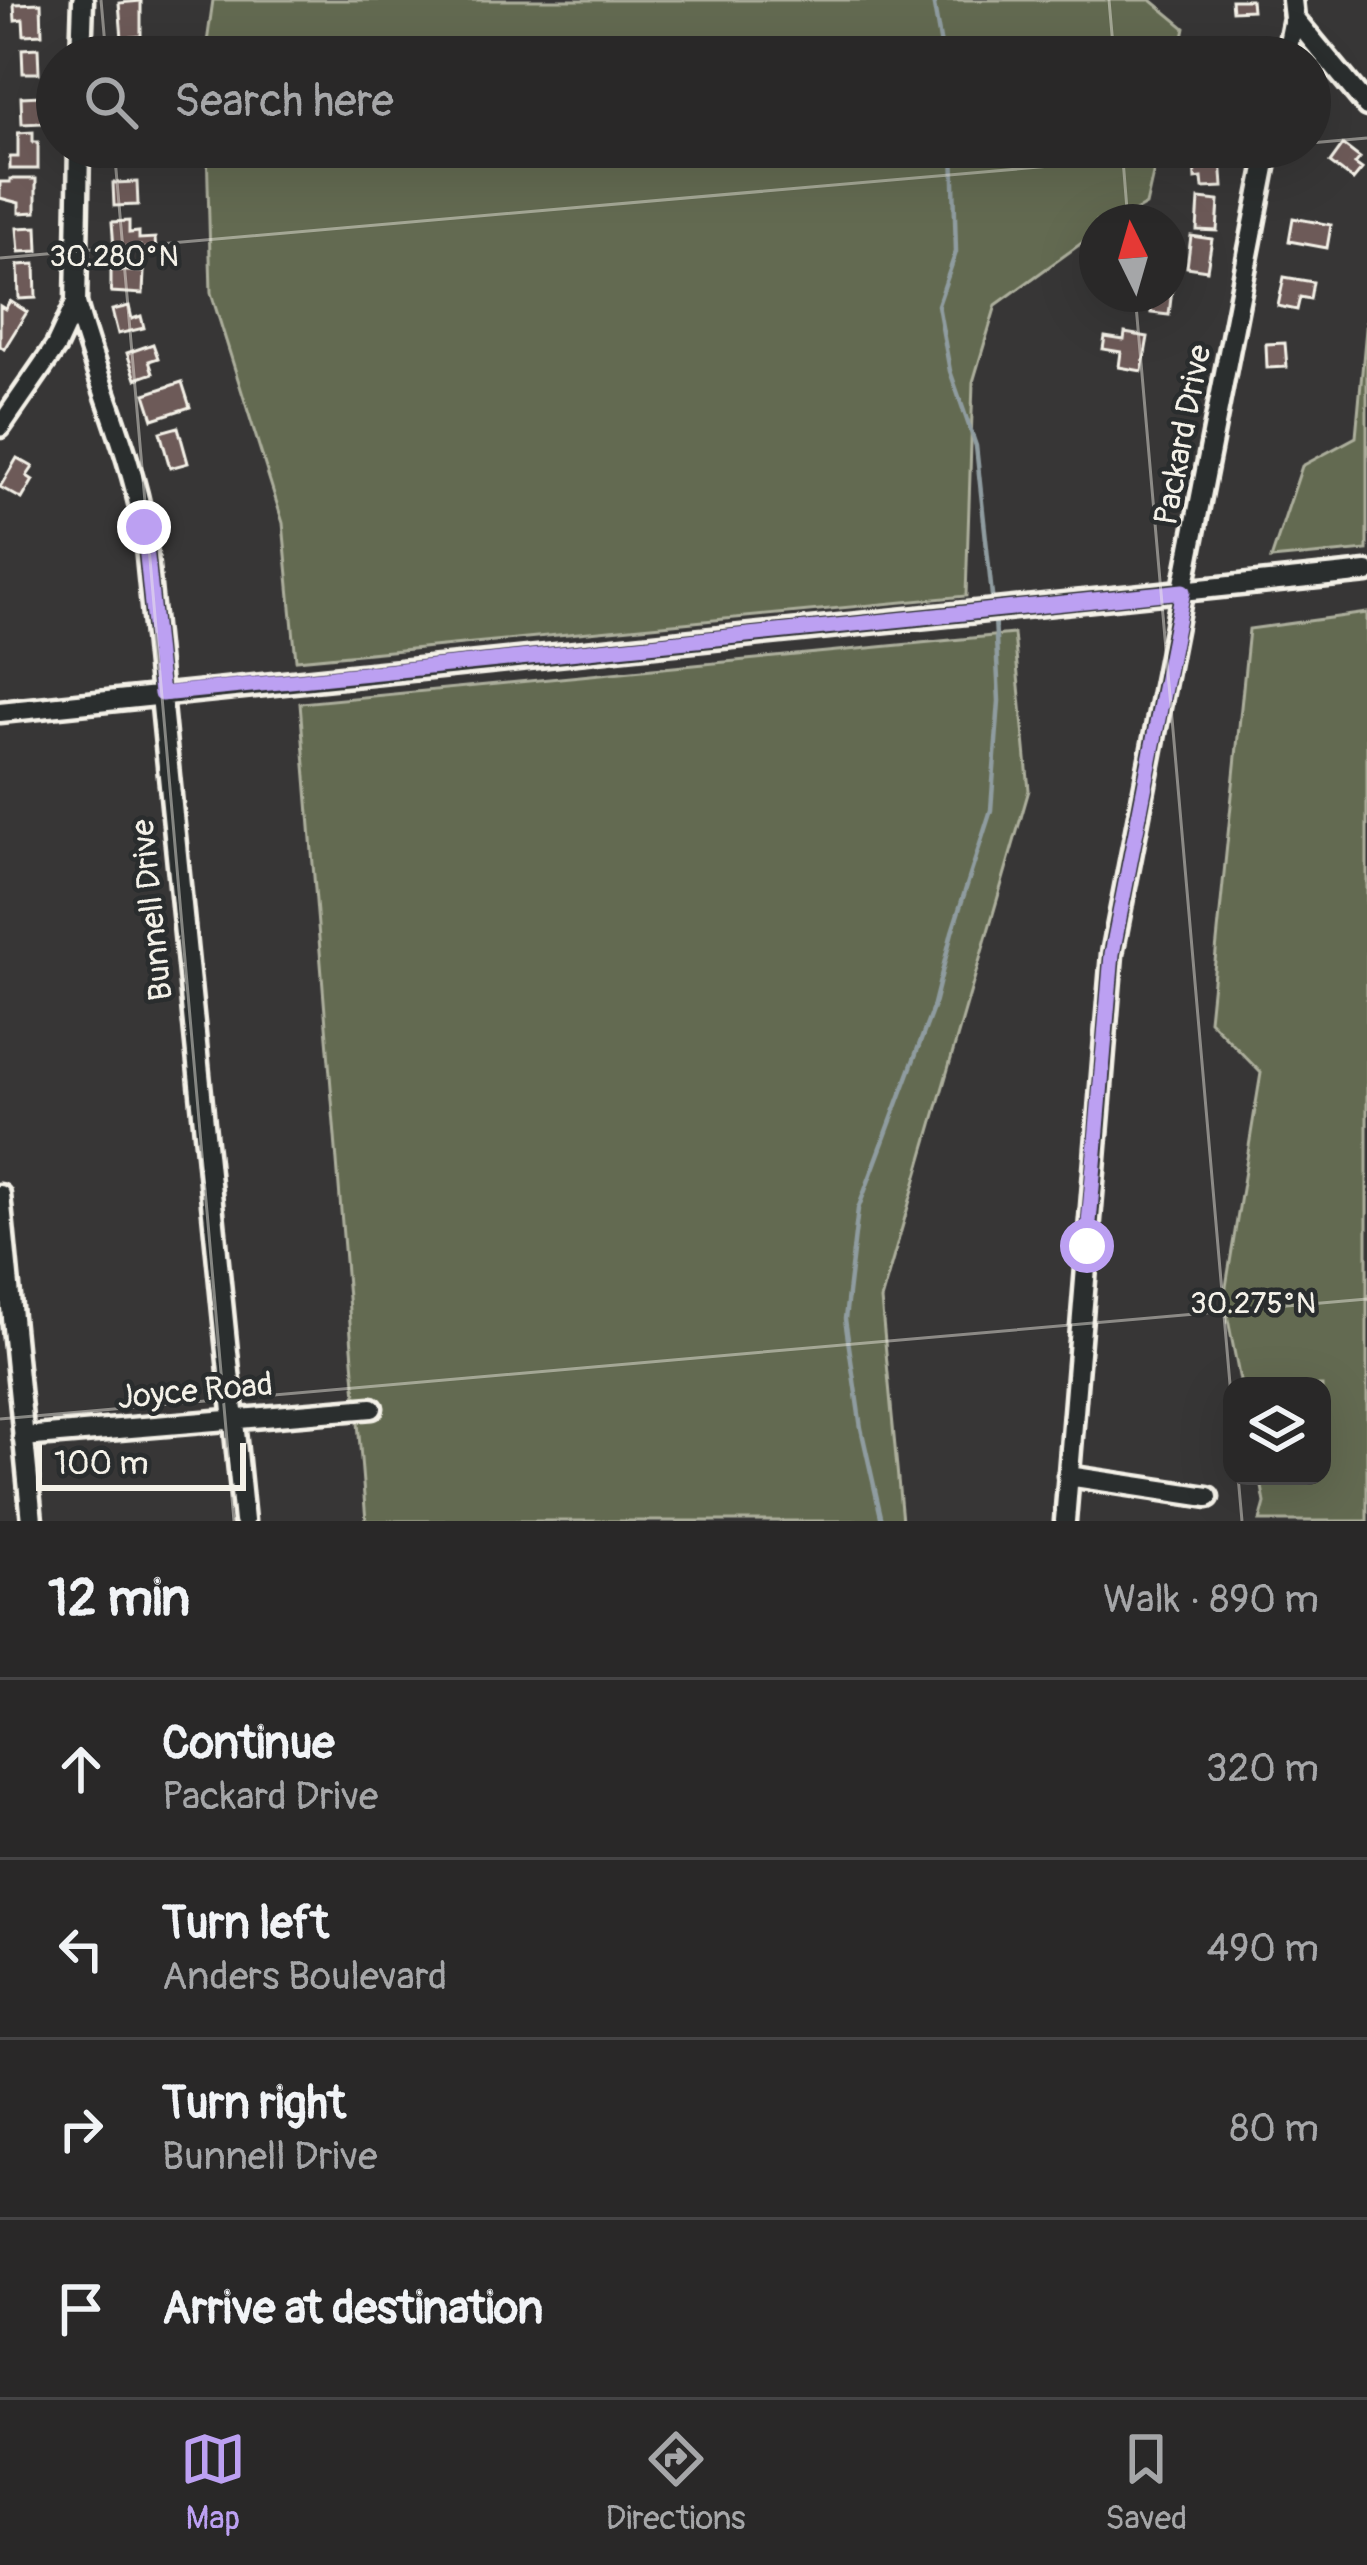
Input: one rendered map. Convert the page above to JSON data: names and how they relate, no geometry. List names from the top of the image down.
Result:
{
  "streets": {
    "street": ["Packard Drive", "Bunnell Drive", "Joyce Road"]
  },
  "crossings": [
    ["Bunnell Drive", "Joyce Road"]
  ],
  "scale_bar": "100 m",
  "north": "top",
  "page": {
    "search": "Search here",
    "scale": "100 m",
    "heading": ["12 min", "Walk · 890 m"],
    "list": [
      ["Continue", "Packard Drive", "320 m"],
      ["Turn left", "Anders Boulevard", "490 m"],
      ["Turn right", "Bunnell Drive", "80 m"],
      "Arrive at destination"
    ],
    "nav": ["Map", "Directions", "Saved"]
  },
  "coordinates": ["30.280°N", "30.275°N"]
}
